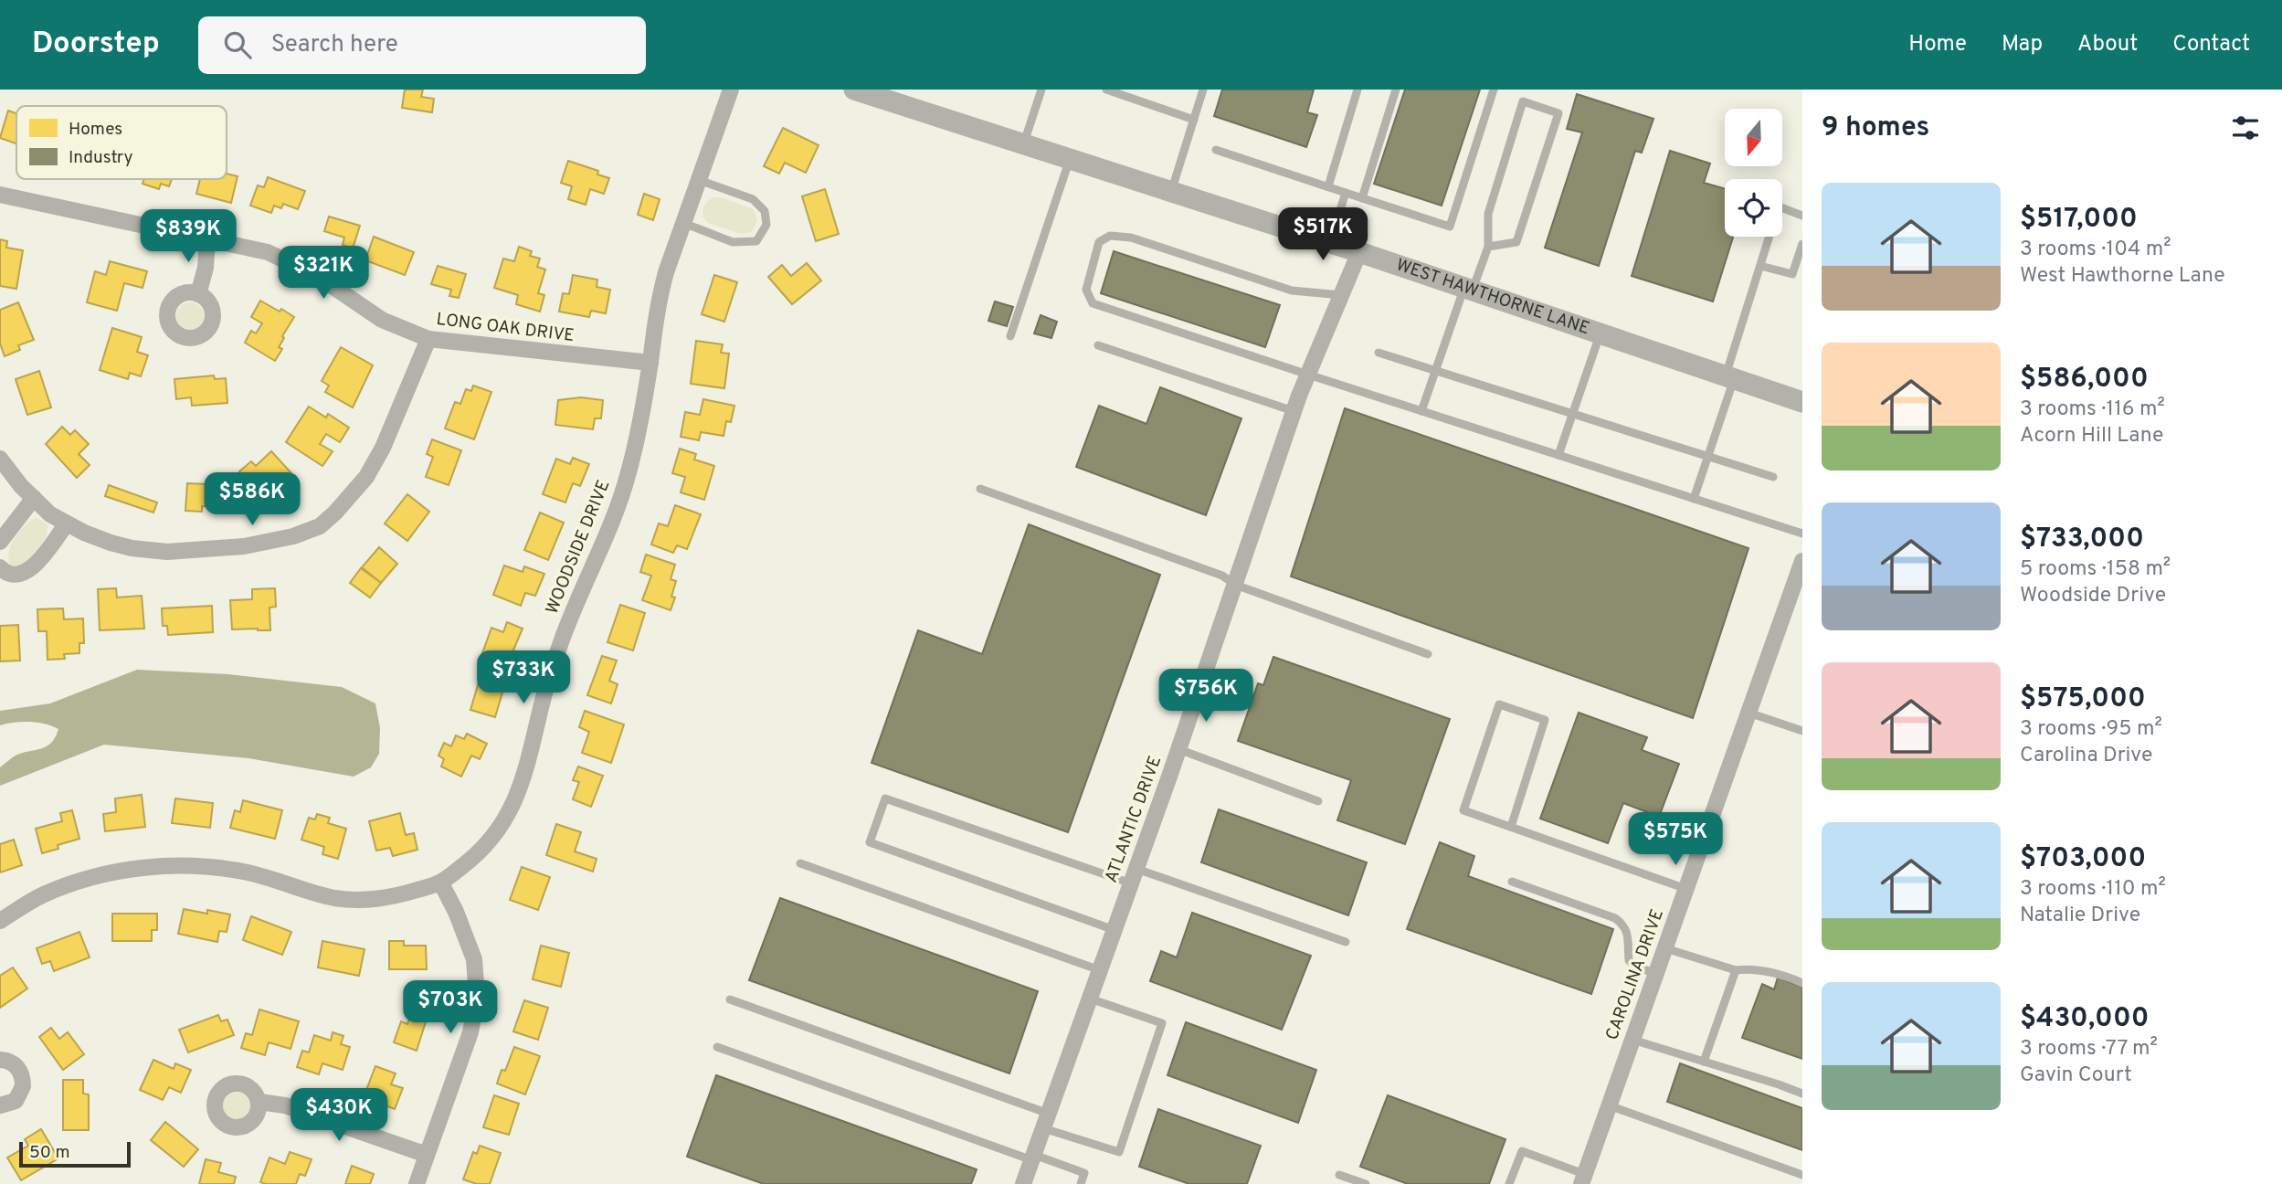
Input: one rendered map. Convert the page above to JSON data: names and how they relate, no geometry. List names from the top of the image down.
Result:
{
  "streets": {
    "street": [
      "WEST HAWTHORNE LANE",
      "LONG OAK DRIVE",
      "WOODSIDE DRIVE",
      "ATLANTIC DRIVE",
      "CAROLINA DRIVE"
    ]
  },
  "crossings": [
    ["WEST HAWTHORNE LANE", "ATLANTIC DRIVE"],
    ["LONG OAK DRIVE", "WOODSIDE DRIVE"]
  ],
  "legend": ["Homes", "Industry"],
  "scale_bar": "50 m",
  "north": "bottom",
  "page": {
    "header": "Doorstep",
    "search": "Search here",
    "nav": [
      "Home",
      "Map",
      "About",
      "Contact"
    ],
    "heading": "9 homes",
    "list": [
      {
        "name": "$517,000",
        "note": "3 rooms · 104 m² · West Hawthorne Lane"
      },
      {
        "name": "$586,000",
        "note": "3 rooms · 116 m² · Acorn Hill Lane"
      },
      {
        "name": "$733,000",
        "note": "5 rooms · 158 m² · Woodside Drive"
      },
      {
        "name": "$575,000",
        "note": "3 rooms · 95 m² · Carolina Drive"
      },
      {
        "name": "$703,000",
        "note": "3 rooms · 110 m² · Natalie Drive"
      },
      {
        "name": "$430,000",
        "note": "3 rooms · 77 m² · Gavin Court"
      }
    ],
    "price": [
      "$517K",
      "$839K",
      "$321K",
      "$586K",
      "$733K",
      "$756K",
      "$575K",
      "$703K",
      "$430K"
    ],
    "scale": "50 m"
  }
}
